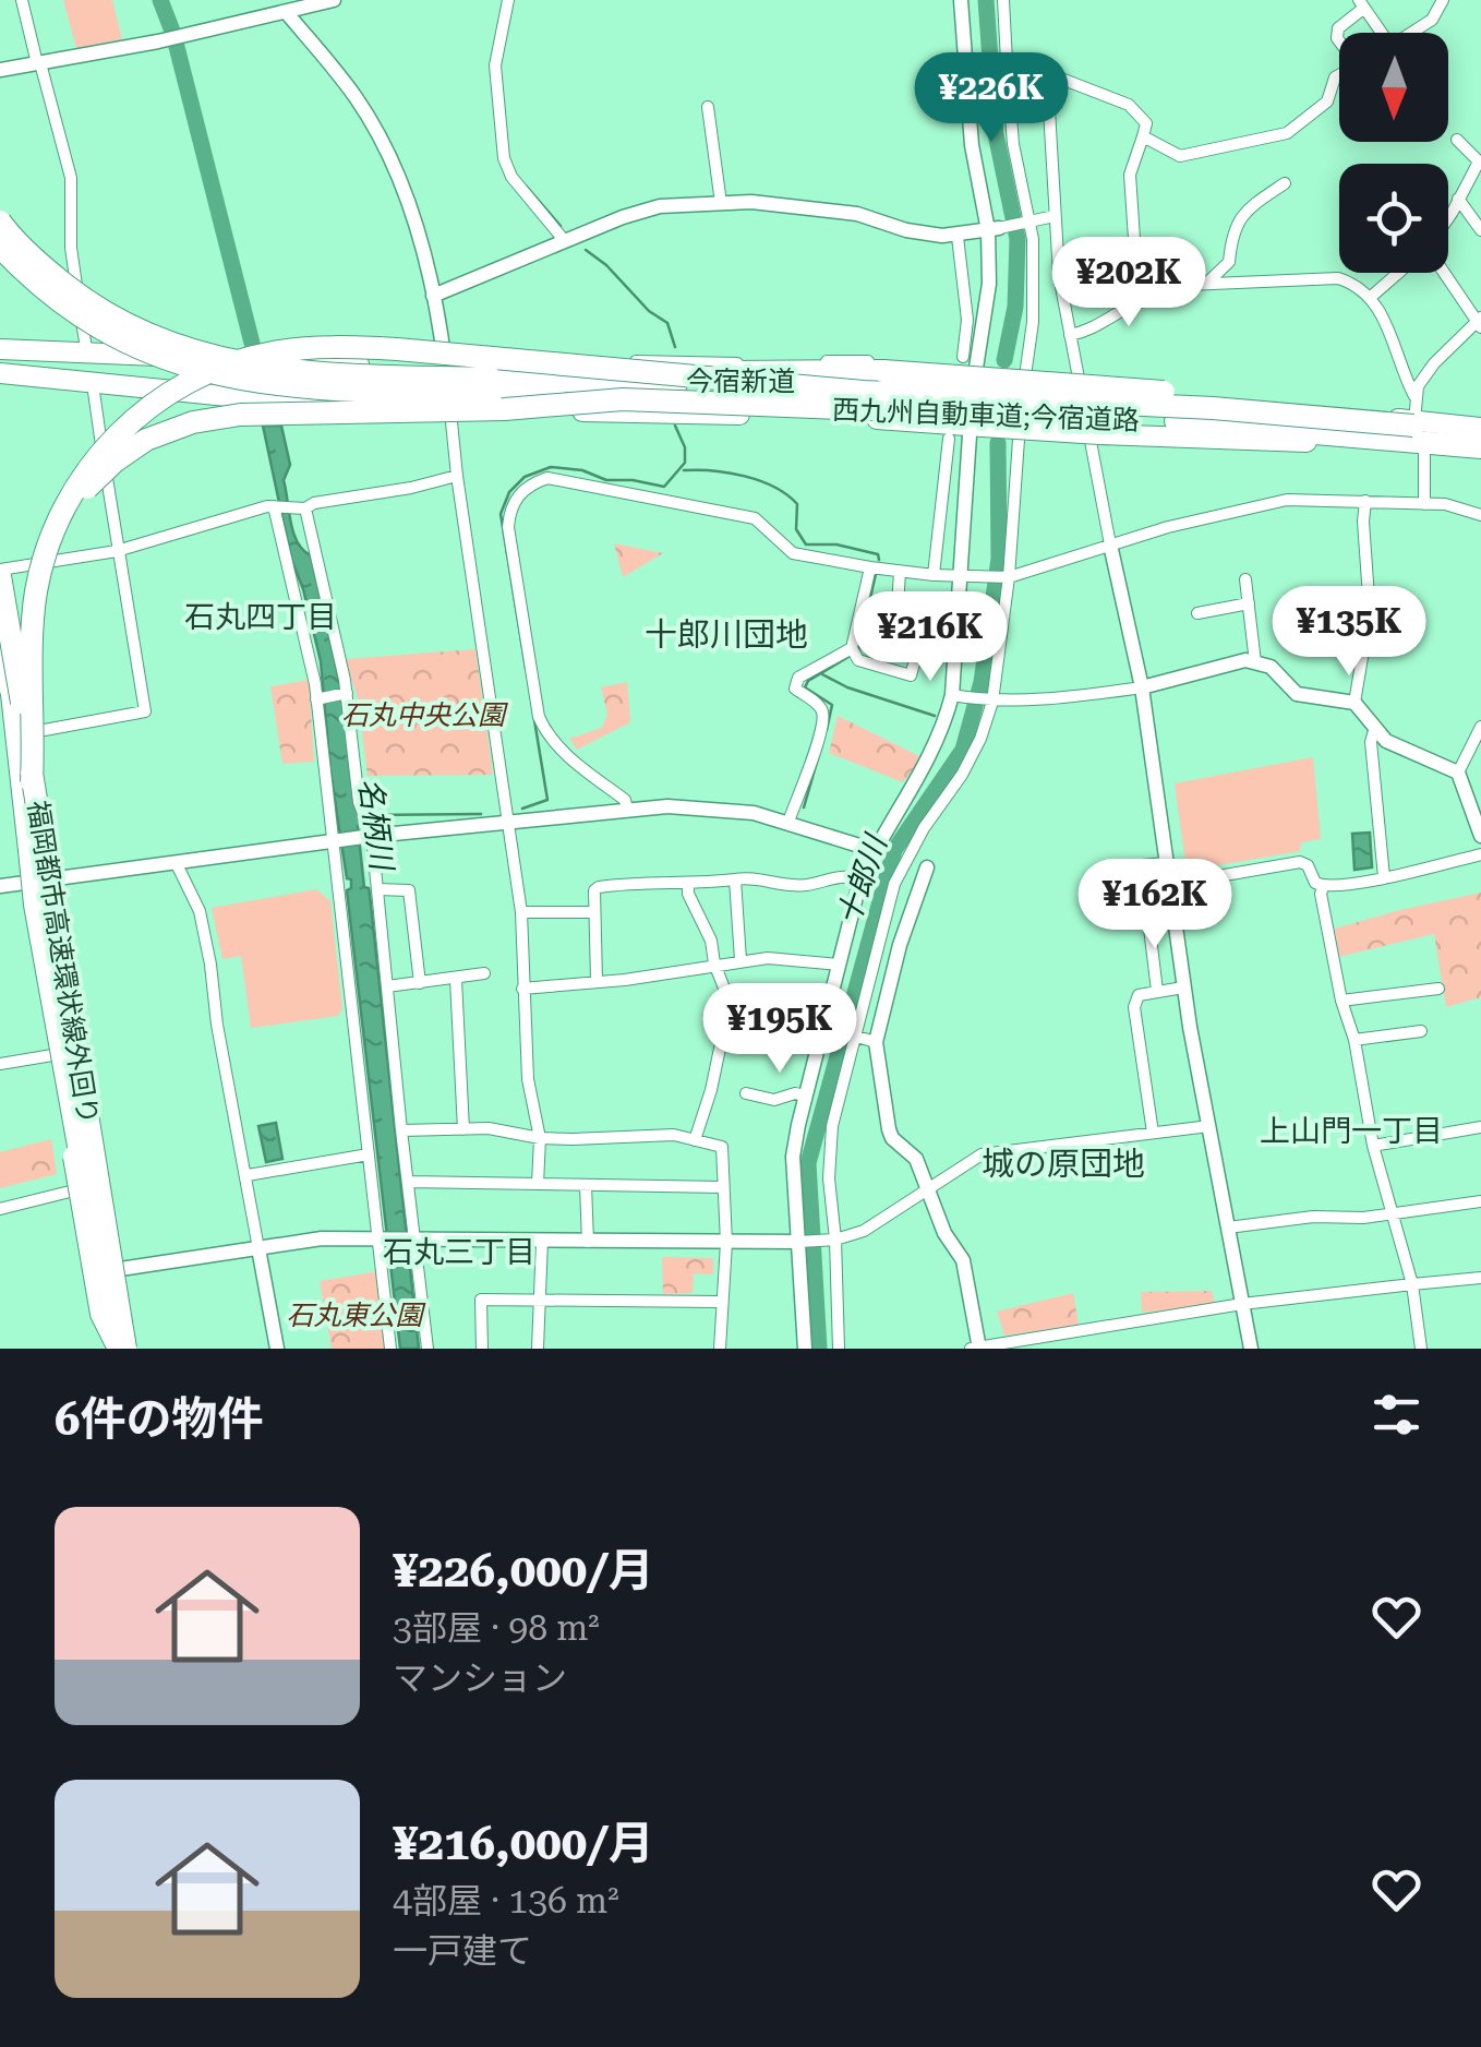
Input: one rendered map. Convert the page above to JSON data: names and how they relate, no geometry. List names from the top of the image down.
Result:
{
  "streets": {
    "highway": ["今宿新道", "西九州自動車道;今宿道路", "福岡都市高速環状線外回り"]
  },
  "crossings": [
    ["今宿新道", "西九州自動車道;今宿道路"]
  ],
  "districts": [
    "石丸四丁目",
    "十郎川団地",
    "上山門一丁目",
    "城の原団地",
    "石丸三丁目"
  ],
  "water": ["名柄川", "十郎川"],
  "parks": ["石丸中央公園", "石丸東公園"],
  "north": "bottom",
  "page": {
    "price": [
      "¥226K",
      "¥202K",
      "¥135K",
      "¥216K",
      "¥162K",
      "¥195K"
    ],
    "heading": "6件の物件",
    "list": [
      {
        "name": "¥226,000/月",
        "note": "3部屋 · 98 m² · マンション"
      },
      {
        "name": "¥216,000/月",
        "note": "4部屋 · 136 m² · 一戸建て"
      }
    ]
  }
}
